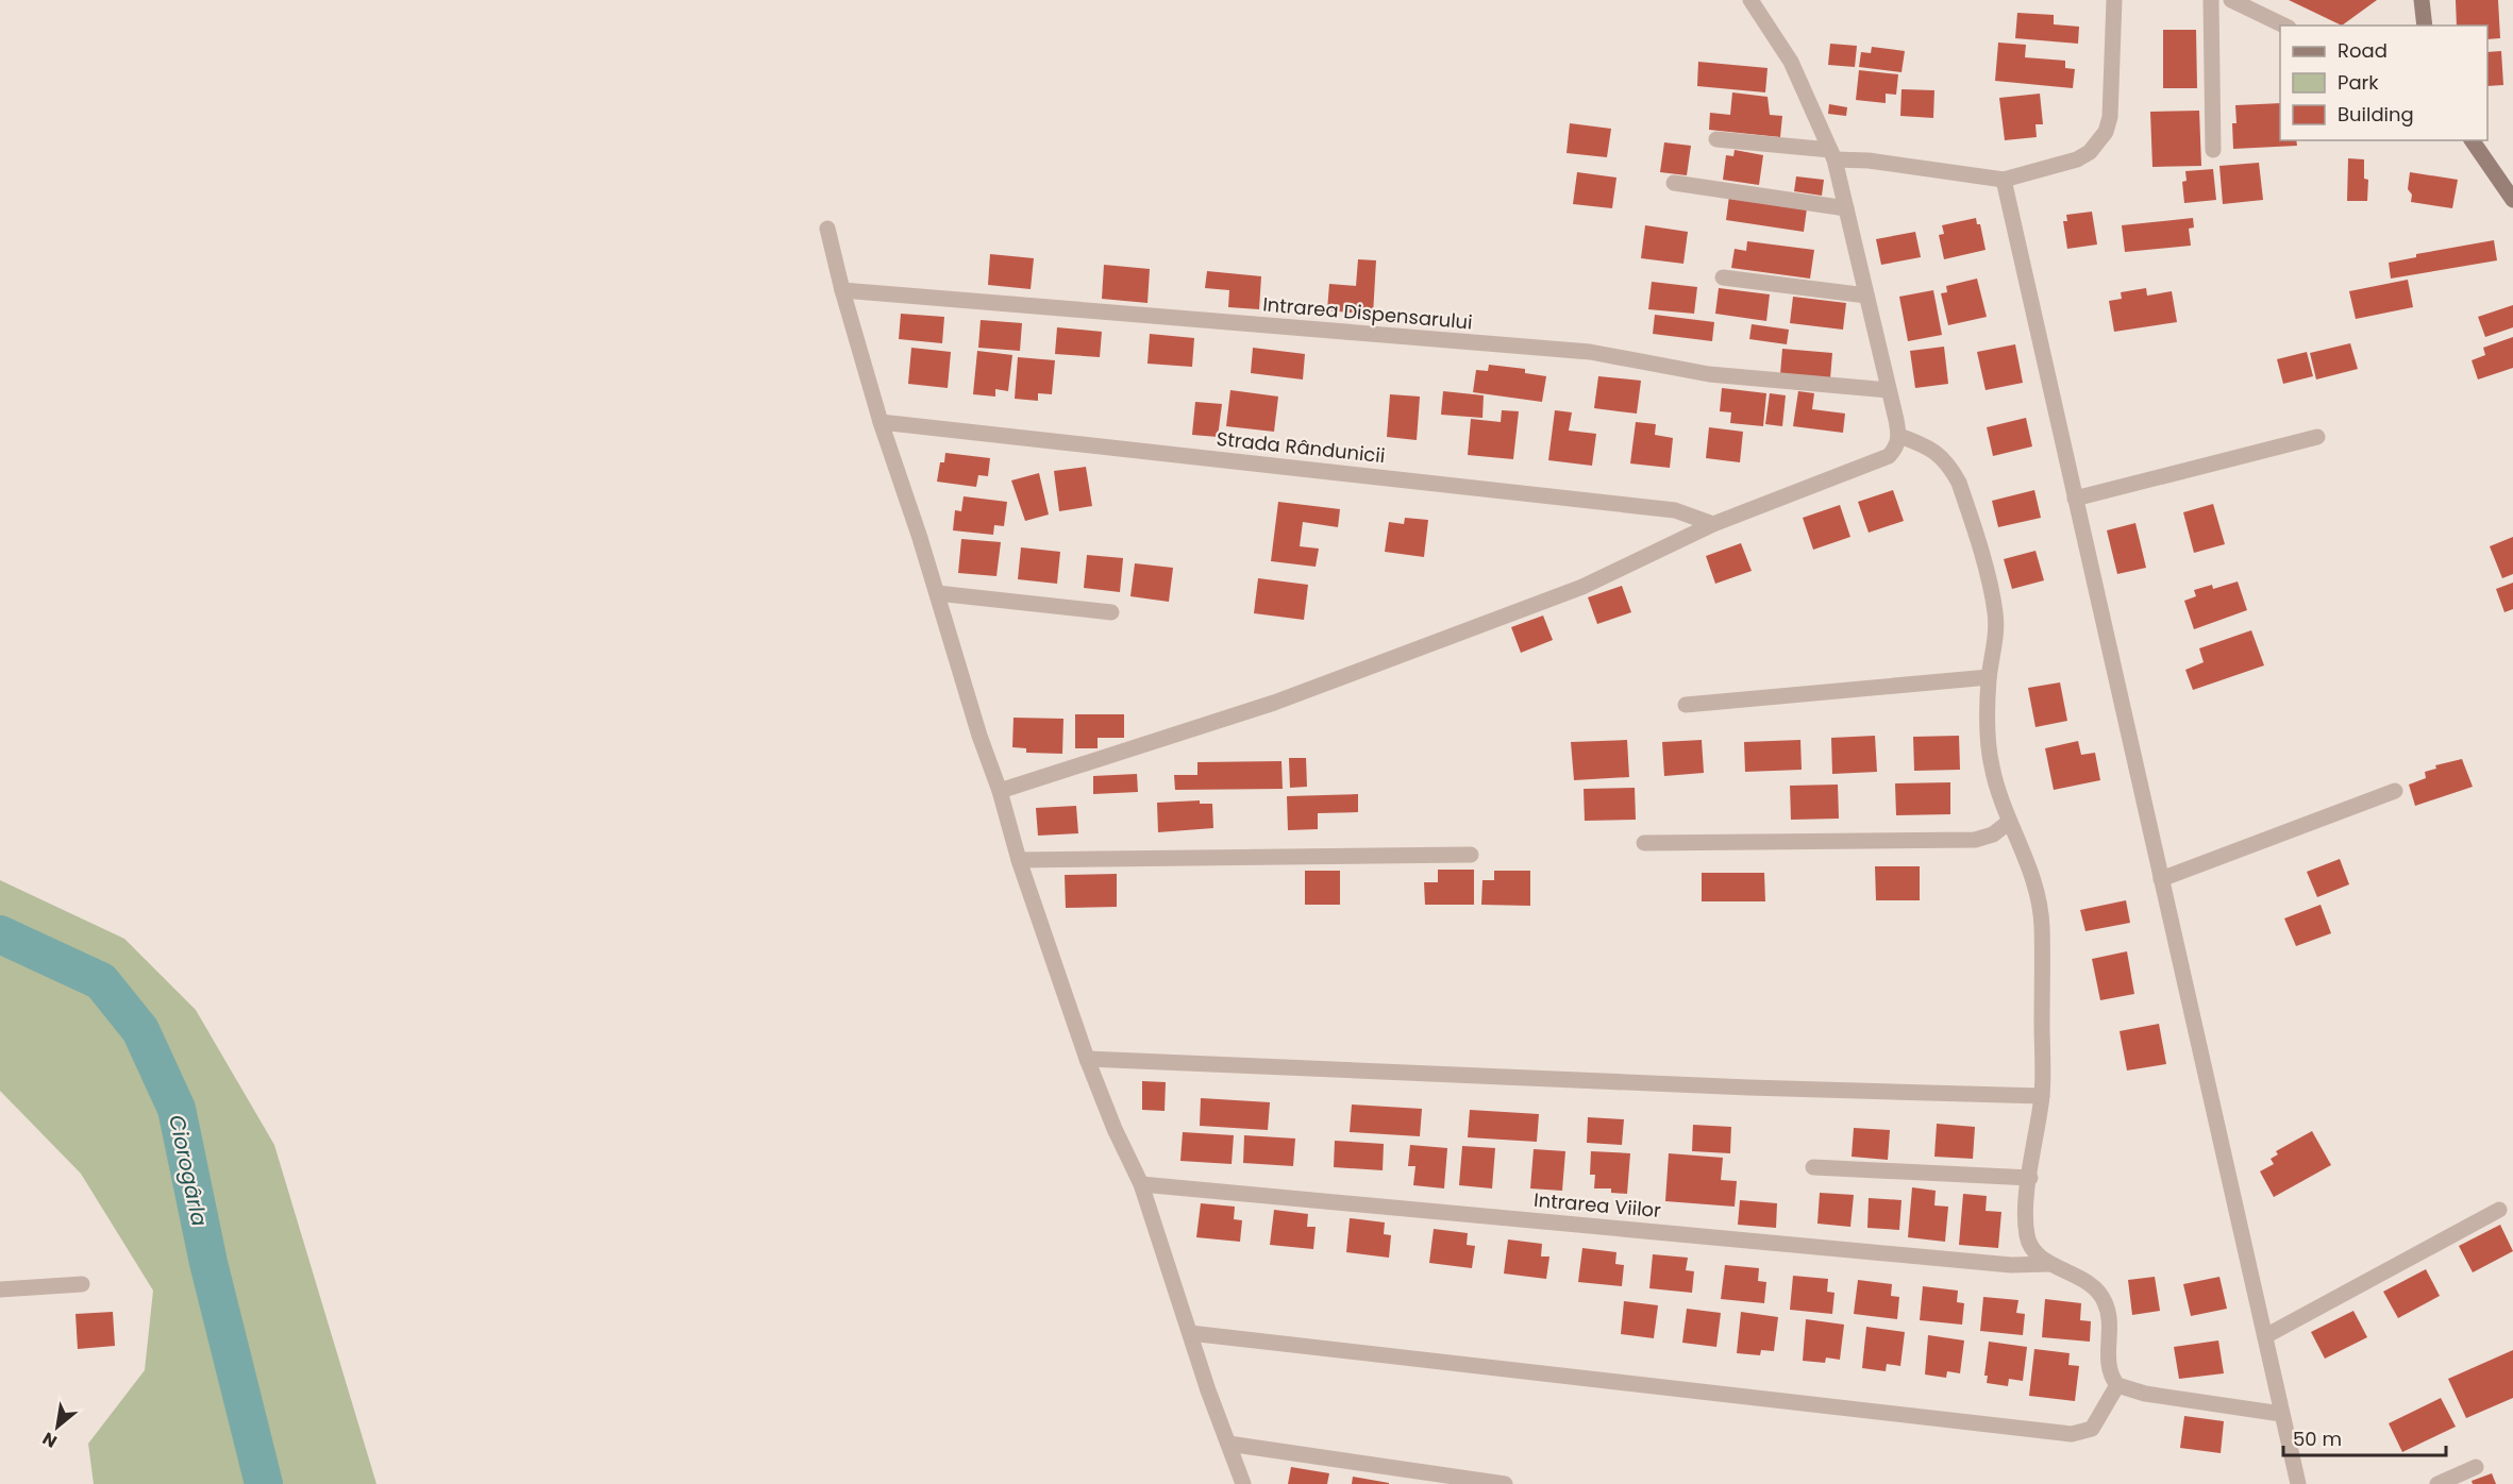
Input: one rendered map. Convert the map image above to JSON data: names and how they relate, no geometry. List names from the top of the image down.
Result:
{
  "streets": {
    "street": ["Intrarea Dispensarului", "Strada Rândunicii", "Intrarea Viilor"]
  },
  "water": ["Ciorogârla"],
  "legend": ["Road", "Park", "Building"],
  "scale_bar": "50 m",
  "north": "bottom left"
}
